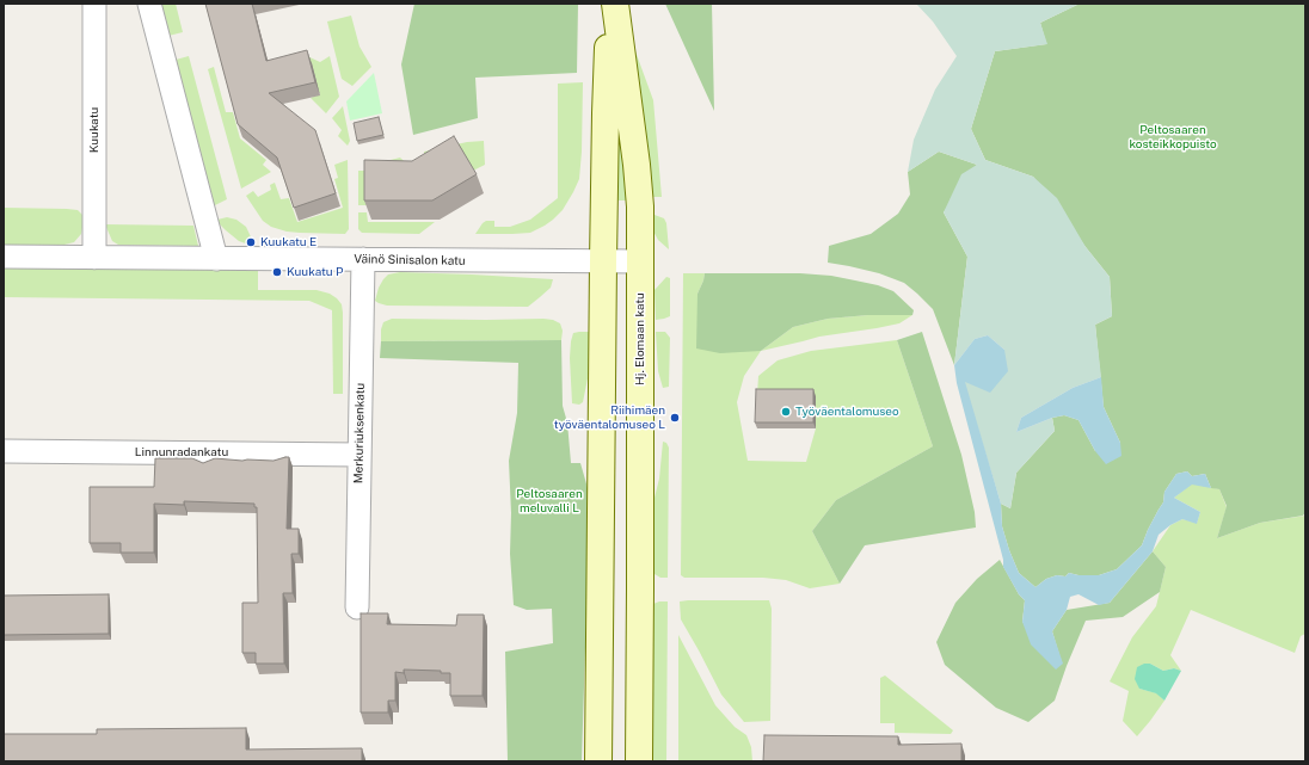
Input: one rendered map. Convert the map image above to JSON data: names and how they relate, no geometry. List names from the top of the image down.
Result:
{
  "streets": {
    "street": [
      "Kuukatu",
      "Väinö Sinisalon katu",
      "Hj. Elomaan katu",
      "Merkuriuksenkatu",
      "Linnunradankatu"
    ]
  },
  "crossings": [
    ["Kuukatu", "Väinö Sinisalon katu"],
    ["Väinö Sinisalon katu", "Merkuriuksenkatu"],
    ["Merkuriuksenkatu", "Linnunradankatu"]
  ],
  "parks": ["Peltosaaren kosteikkopuisto", "Peltosaaren meluvalli L"],
  "places": [
    "Kuukatu E",
    "Kuukatu P",
    "Työväentalomuseo",
    "Riihimäen työväentalomuseo L"
  ]
}
